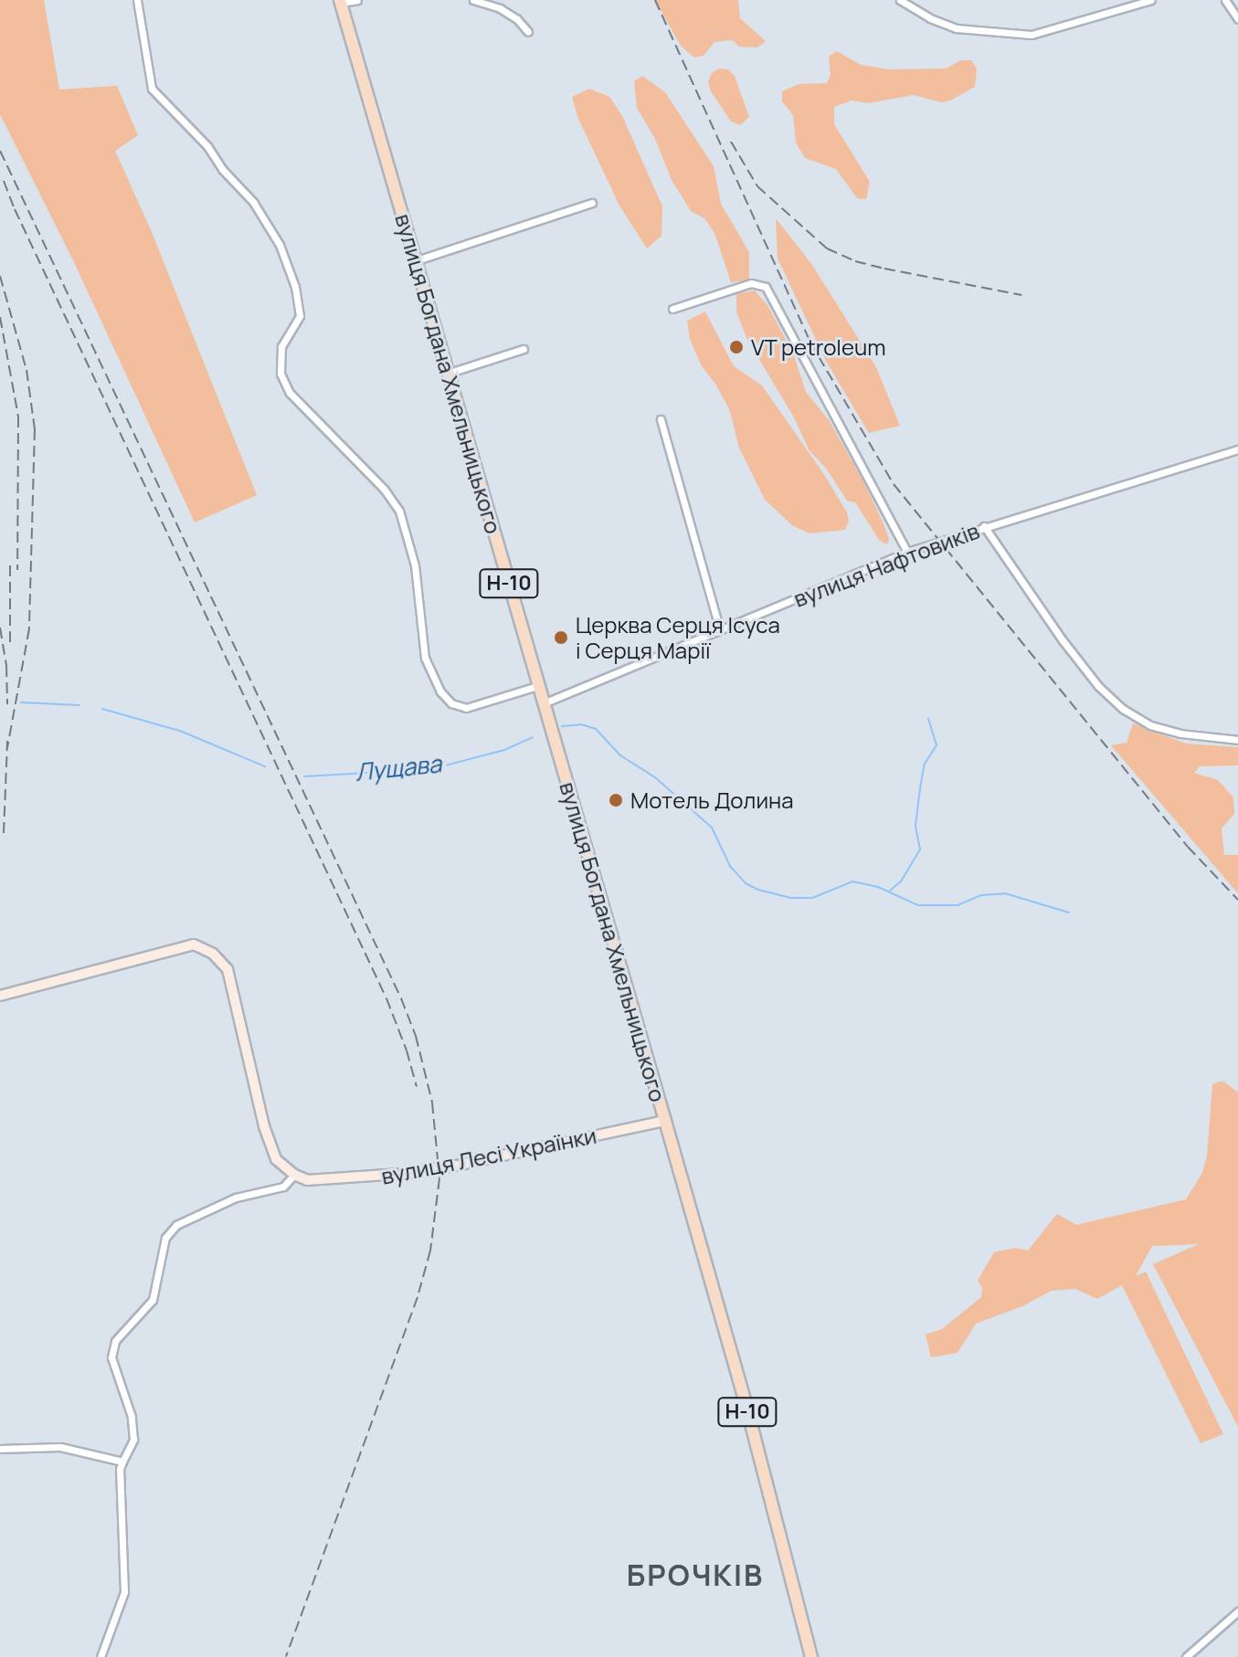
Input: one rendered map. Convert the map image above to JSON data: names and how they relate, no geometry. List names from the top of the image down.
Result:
{
  "streets": {
    "main road": ["вулиця Богдана Хмельницького", "Н-10"],
    "street": ["вулиця Нафтовиків", "вулиця Лесі Українки"]
  },
  "crossings": [
    ["вулиця Богдана Хмельницького", "вулиця Нафтовиків"],
    ["вулиця Богдана Хмельницького", "вулиця Лесі Українки"]
  ],
  "districts": ["БРОЧКІВ"],
  "water": ["Лущава"],
  "places": ["VT petroleum", "Церква Серця Ісуса і Серця Марії", "Мотель Долина"]
}
